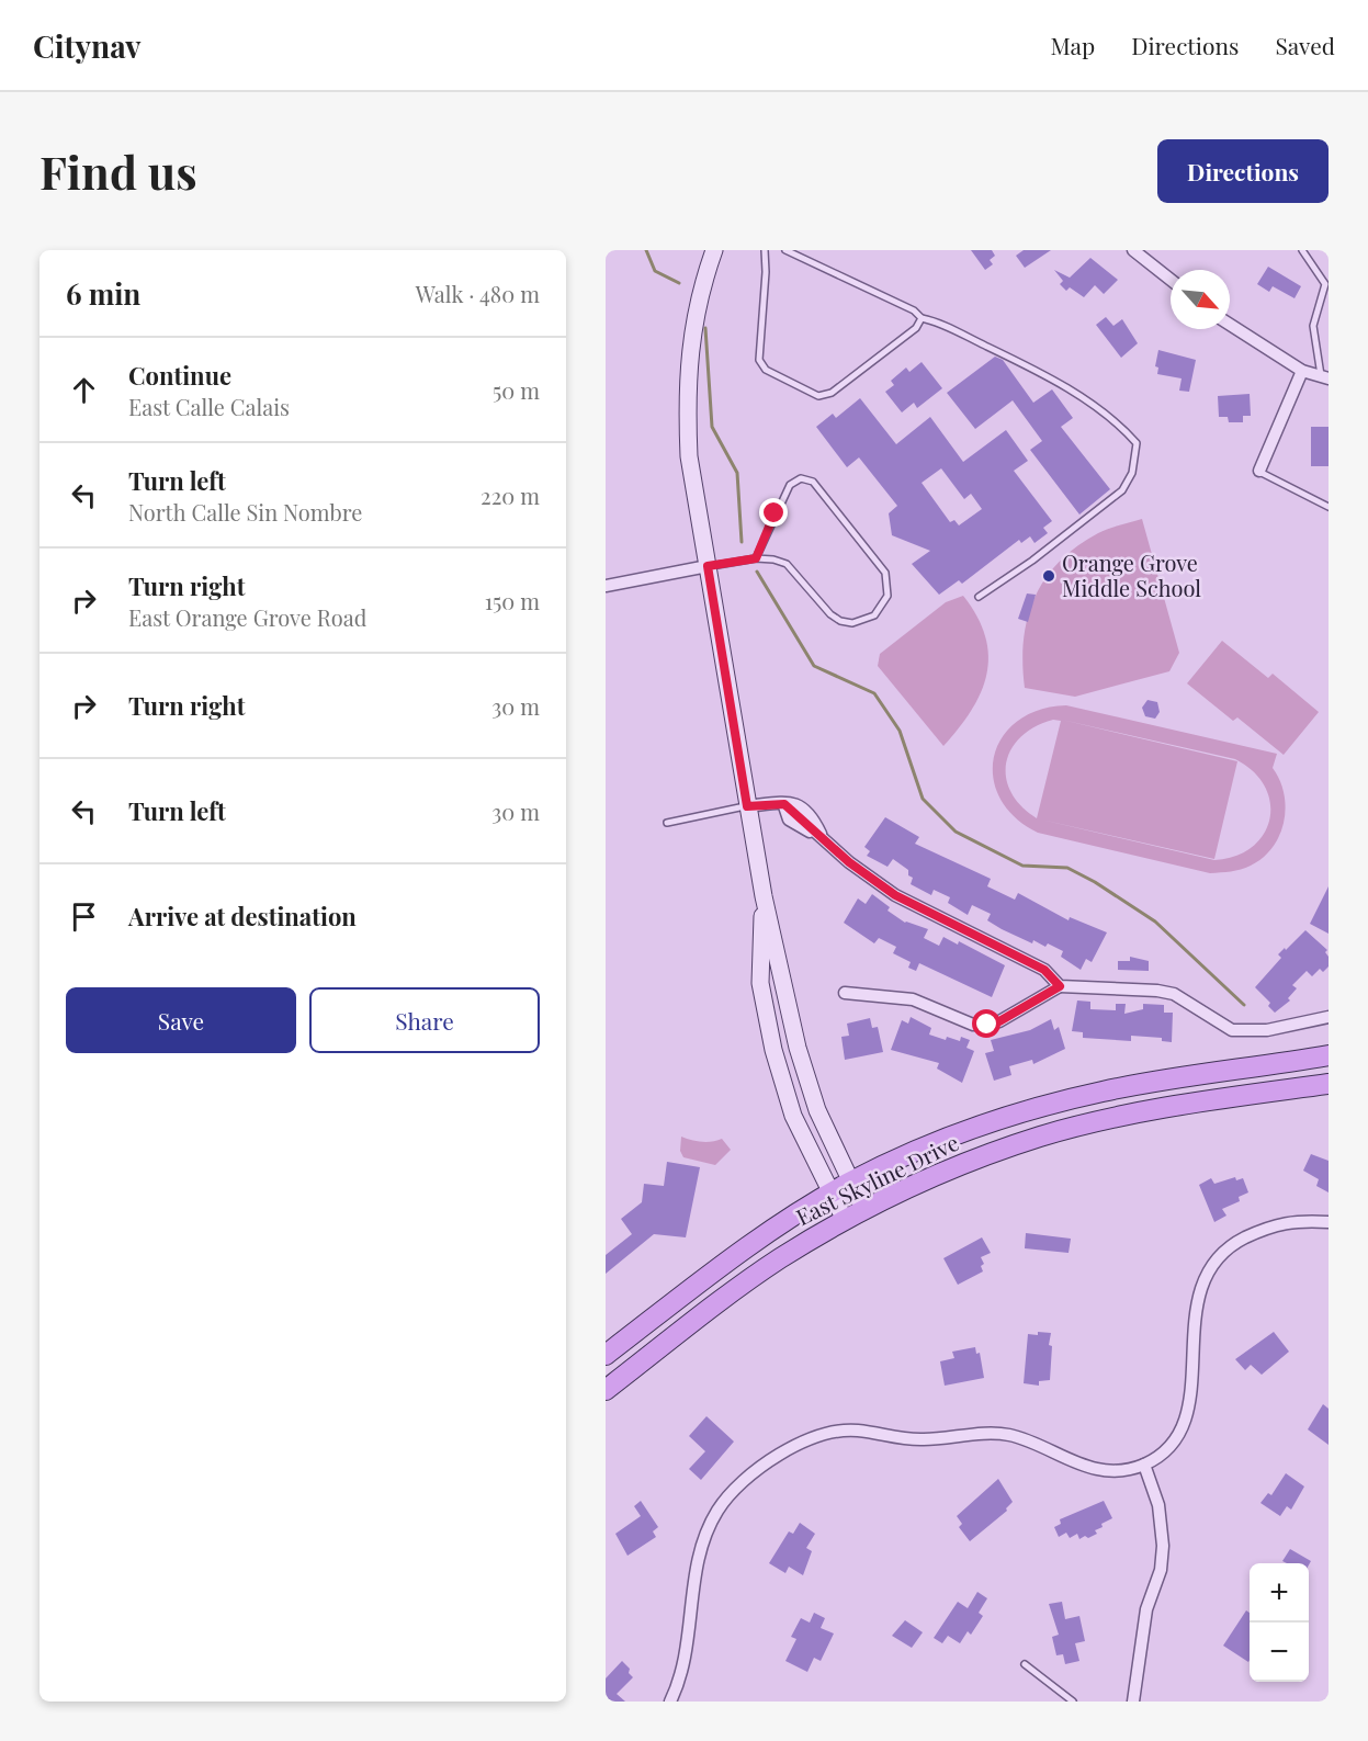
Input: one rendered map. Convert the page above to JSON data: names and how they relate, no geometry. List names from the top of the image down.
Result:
{
  "streets": {
    "main road": ["East Skyline Drive"]
  },
  "places": ["Orange Grove Middle School"],
  "north": "bottom right",
  "page": {
    "header": "Citynav",
    "nav": ["Map", "Directions", "Saved"],
    "buttons": [
      "Directions",
      ["Save", "Share"]
    ],
    "title": "Find us",
    "heading": ["6 min", "Walk · 480 m"],
    "list": [
      ["Continue", "East Calle Calais", "50 m"],
      ["Turn left", "North Calle Sin Nombre", "220 m"],
      ["Turn right", "East Orange Grove Road", "150 m"],
      ["Turn right", "30 m"],
      ["Turn left", "30 m"],
      "Arrive at destination"
    ],
    "map_buttons": ["+", "−"]
  }
}
